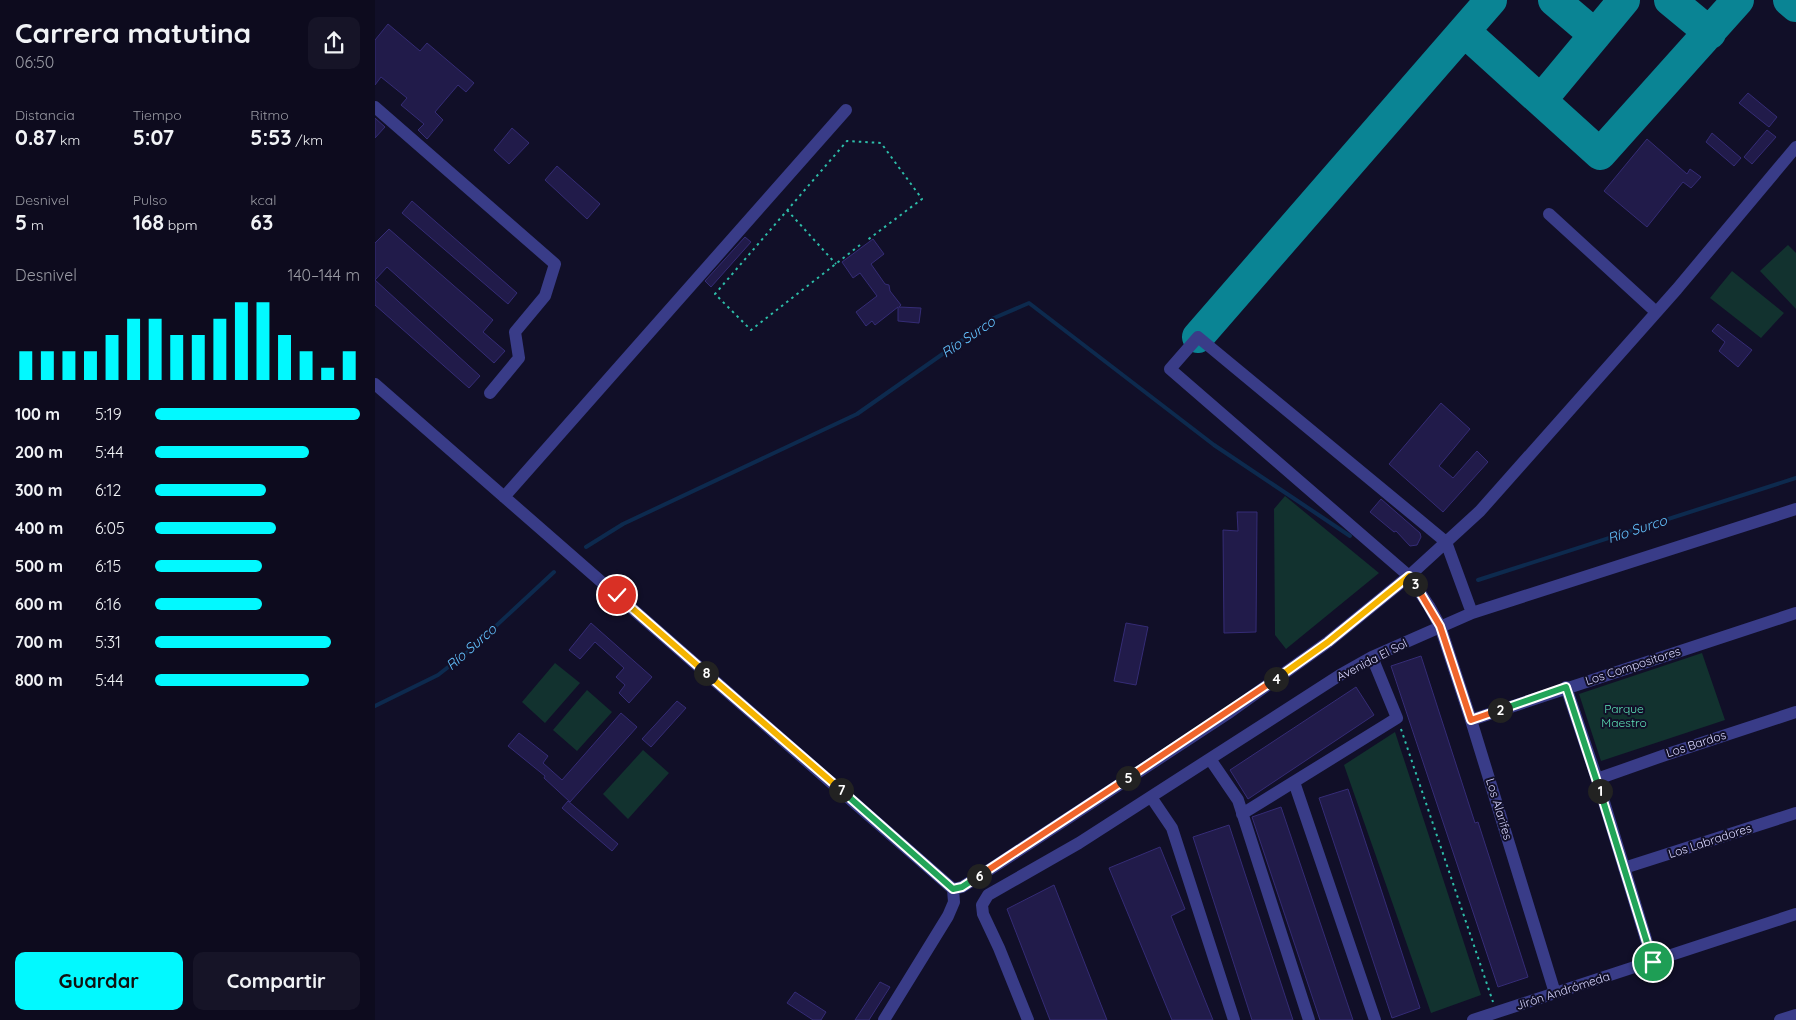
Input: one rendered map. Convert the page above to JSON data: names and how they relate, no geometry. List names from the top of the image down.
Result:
{
  "streets": {
    "street": [
      "Avenida El Sol",
      "Los Compositores",
      "Los Bardos",
      "Los Alarifes",
      "Los Labradores",
      "Jirón Andrómeda"
    ]
  },
  "crossings": [
    ["Avenida El Sol", "Los Alarifes"],
    ["Los Compositores", "Los Alarifes"],
    ["Los Alarifes", "Jirón Andrómeda"]
  ],
  "water": ["Río Surco"],
  "parks": ["Parque Maestro"],
  "page": {
    "heading": ["Carrera matutina", "06:50"],
    "stats": [
      ["Distancia", "0.87 km"],
      ["Tiempo", "5:07"],
      ["Ritmo", "5:53 /km"],
      ["Desnivel", "5 m"],
      ["Pulso", "168 bpm"],
      ["kcal", "63"]
    ],
    "chart": ["Desnivel", "140–144 m"],
    "list": [
      {
        "name": "100 m",
        "note": "5:19"
      },
      {
        "name": "200 m",
        "note": "5:44"
      },
      {
        "name": "300 m",
        "note": "6:12"
      },
      {
        "name": "400 m",
        "note": "6:05"
      },
      {
        "name": "500 m",
        "note": "6:15"
      },
      {
        "name": "600 m",
        "note": "6:16"
      },
      {
        "name": "700 m",
        "note": "5:31"
      },
      {
        "name": "800 m",
        "note": "5:44"
      }
    ],
    "pins": [
      "3",
      "8",
      "4",
      "2",
      "5",
      "7",
      "1",
      "6"
    ],
    "buttons": ["Guardar", "Compartir"]
  }
}
